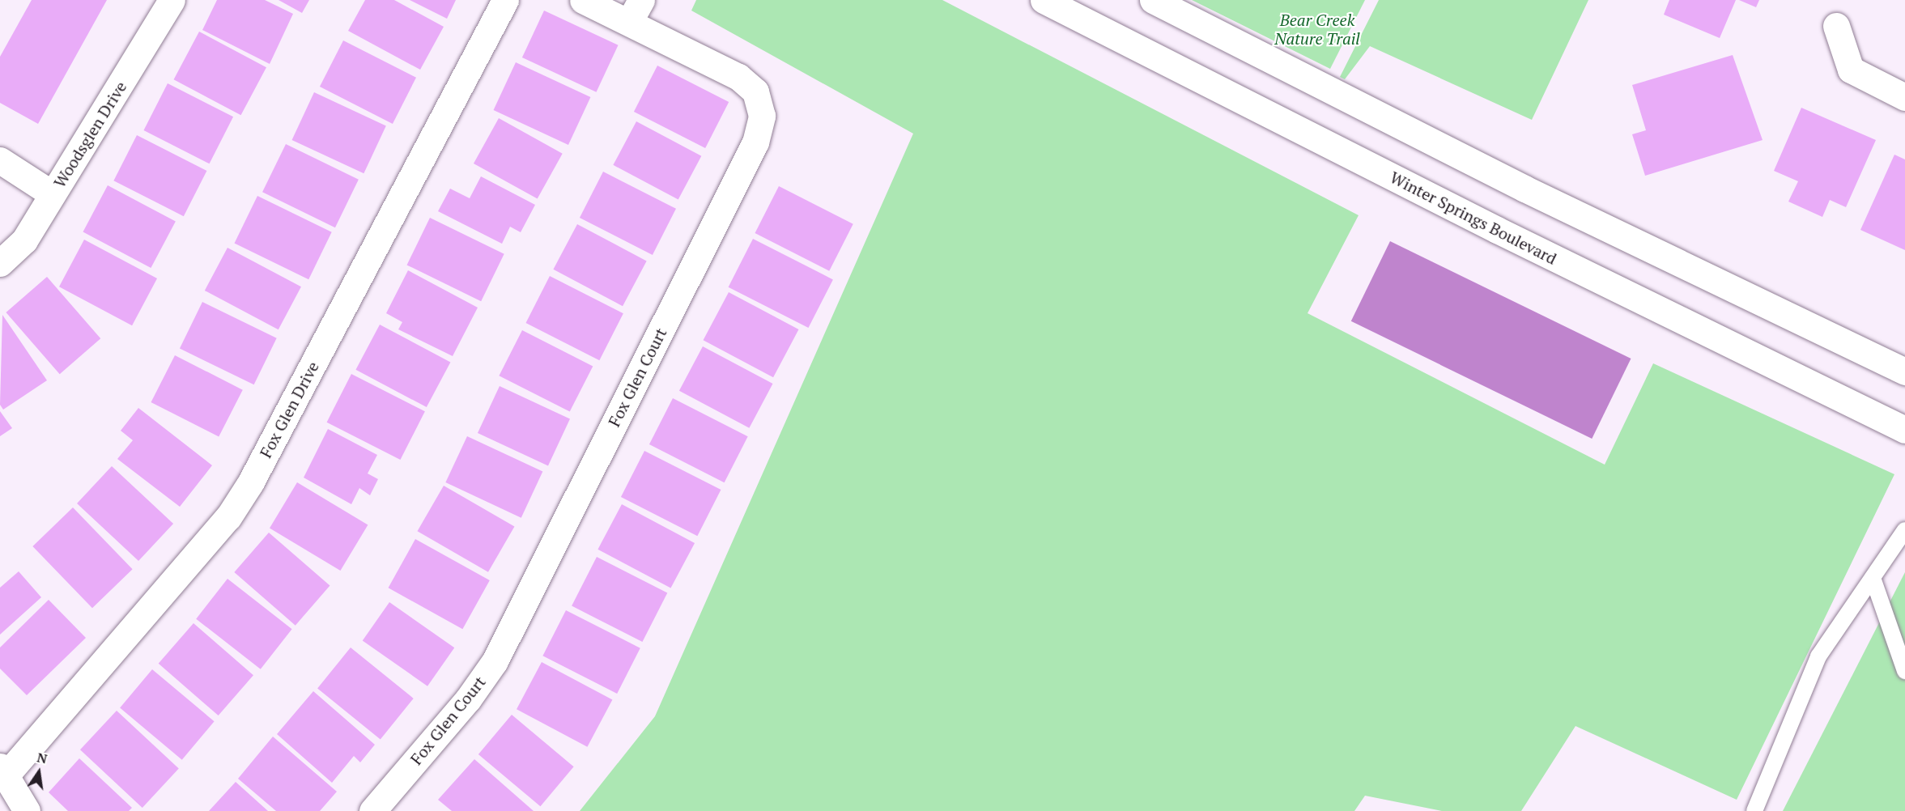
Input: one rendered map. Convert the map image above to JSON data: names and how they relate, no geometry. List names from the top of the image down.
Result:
{
  "streets": {
    "street": [
      "Woodsglen Drive",
      "Winter Springs Boulevard",
      "Fox Glen Court",
      "Fox Glen Drive"
    ]
  },
  "parks": ["Bear Creek Nature Trail"],
  "north": "top"
}
